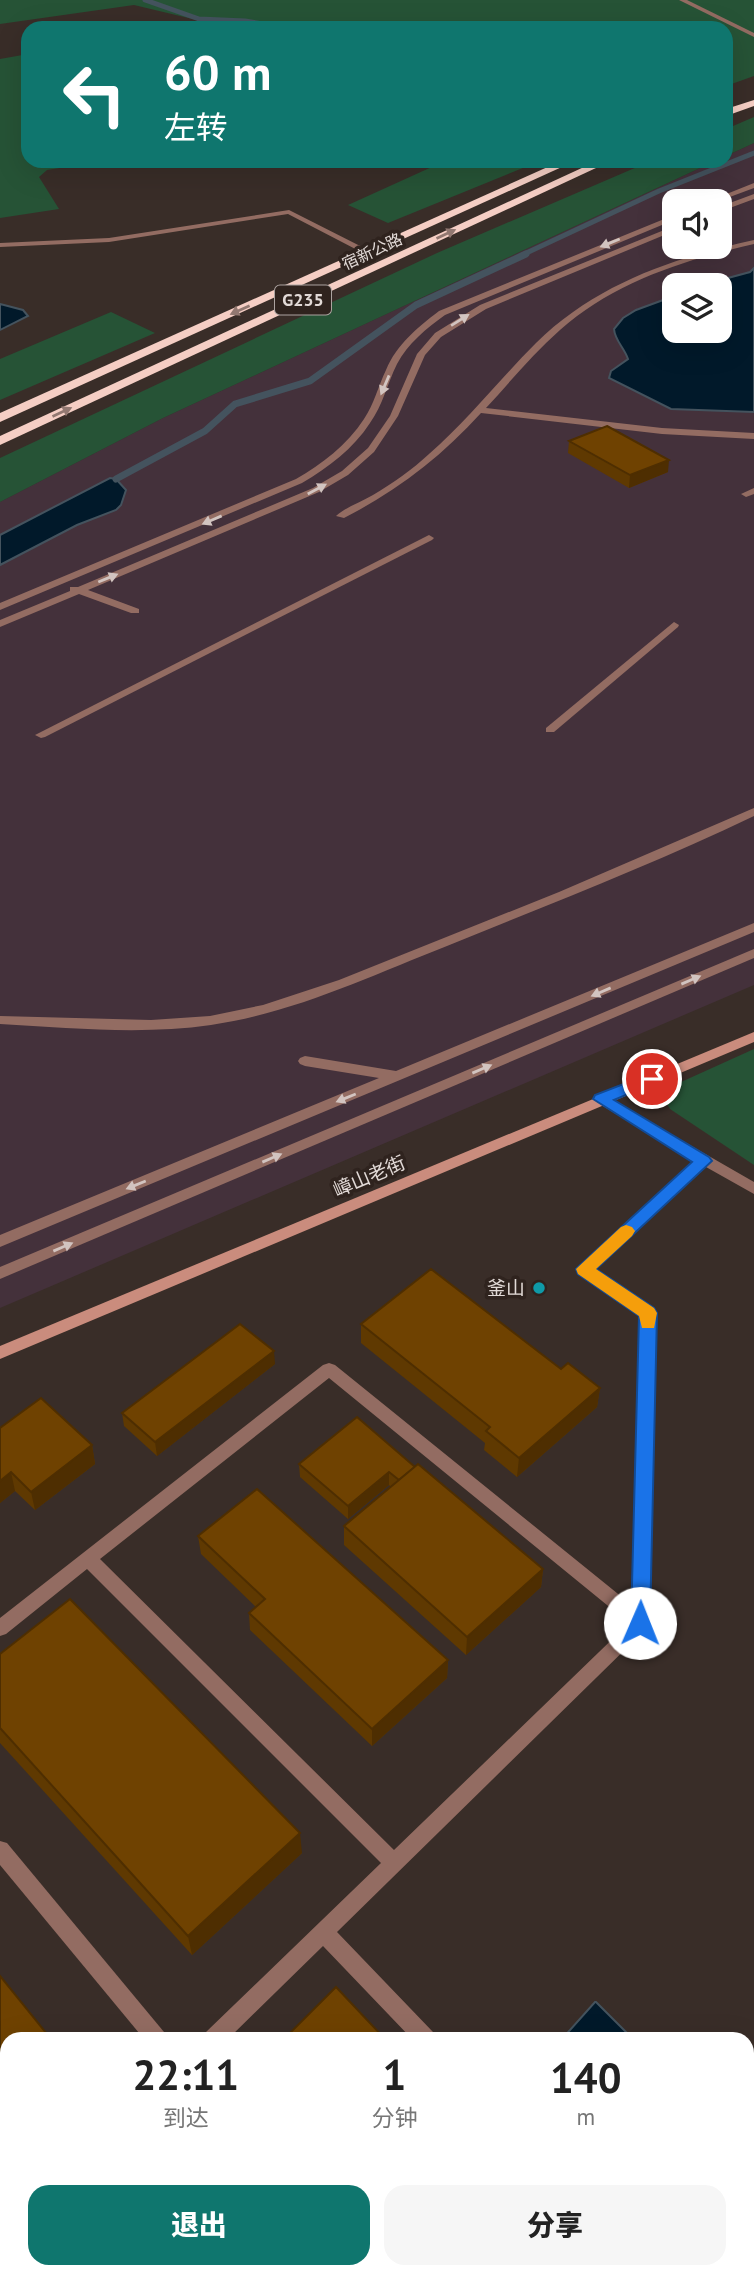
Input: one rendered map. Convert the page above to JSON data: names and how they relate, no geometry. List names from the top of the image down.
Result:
{
  "streets": {
    "highway": ["宿新公路", "G235"],
    "street": ["嶂山老街"]
  },
  "places": ["釜山"],
  "page": {
    "turn": ["60 m", "左转"],
    "eta": [
      "22:11",
      "到达",
      "1",
      "分钟",
      "140",
      "m"
    ],
    "buttons": ["退出", "分享"]
  }
}
